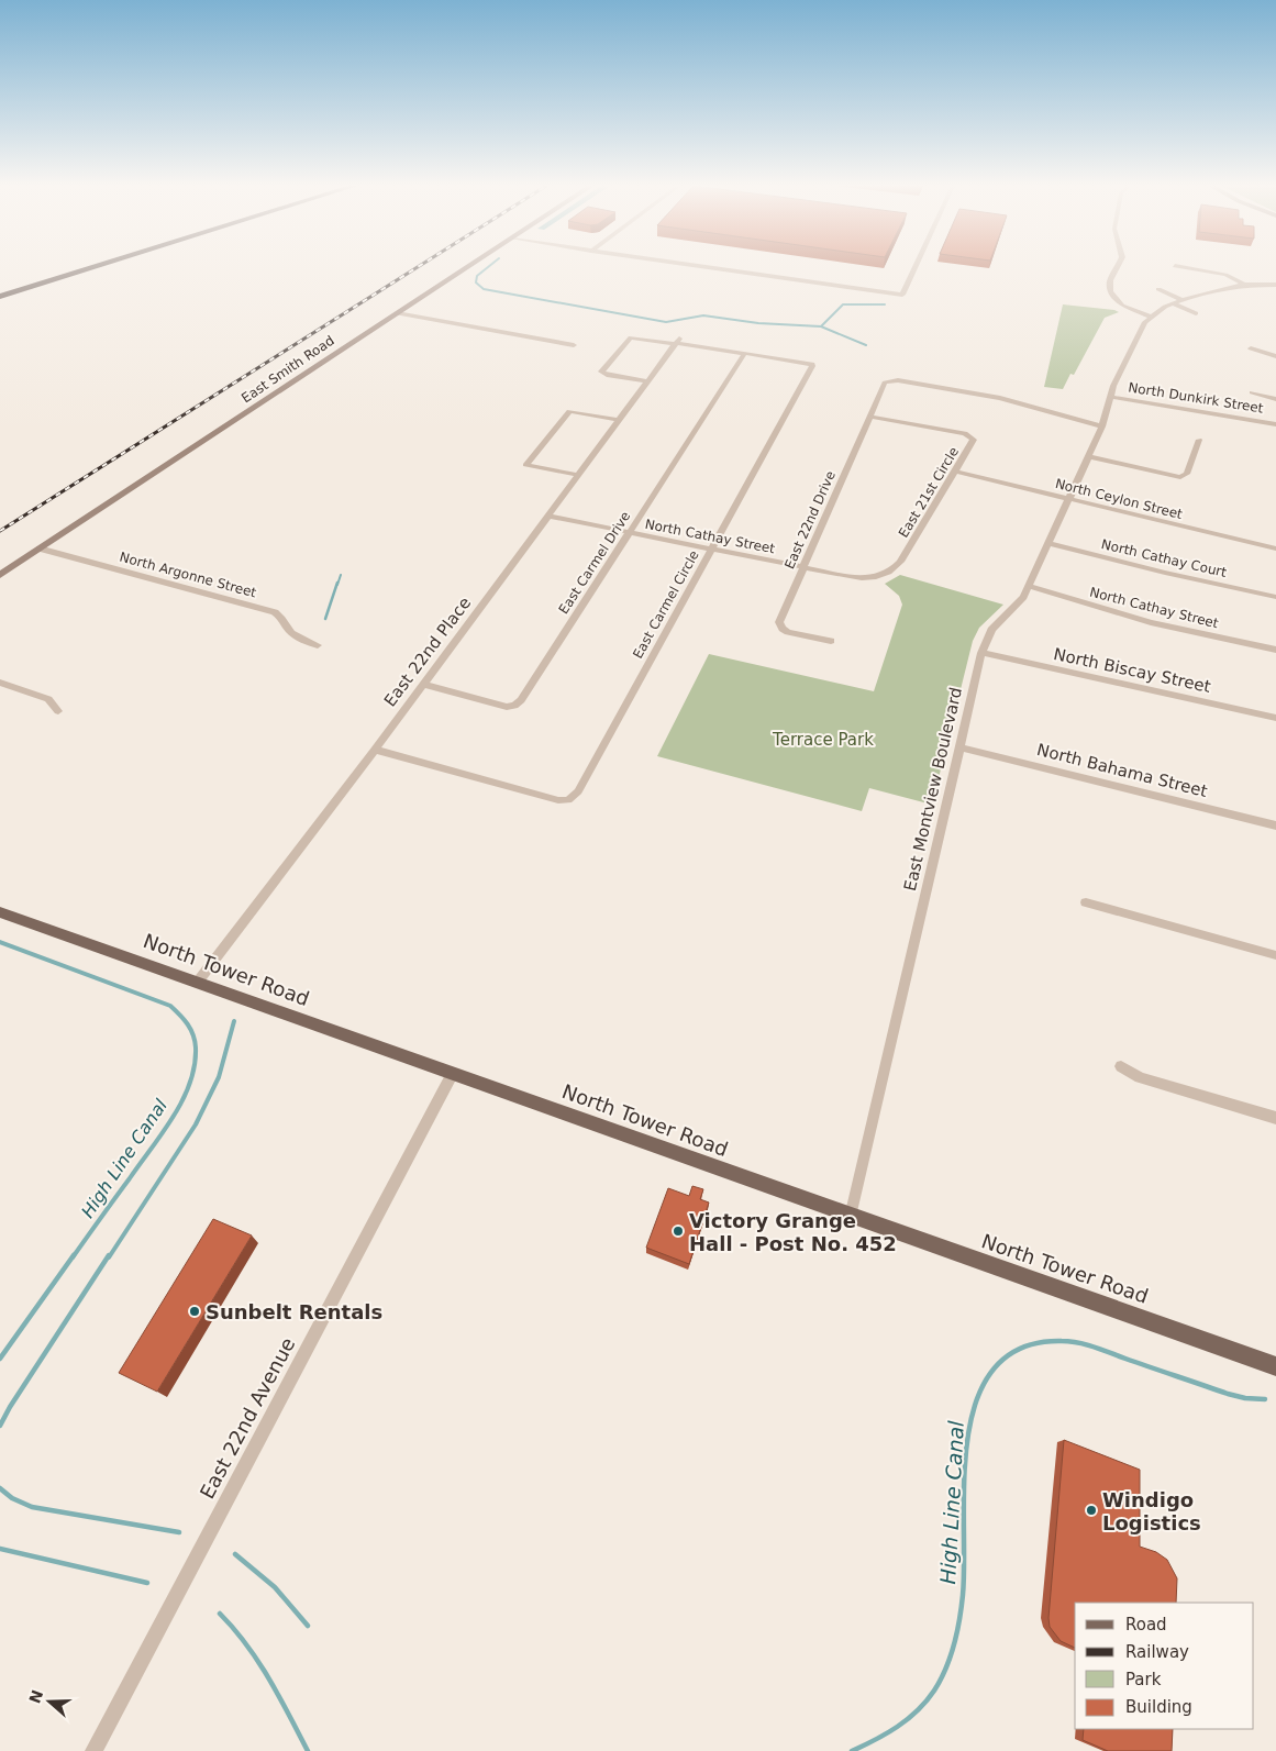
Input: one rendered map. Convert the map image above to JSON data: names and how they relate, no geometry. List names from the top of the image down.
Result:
{
  "streets": {
    "main road": ["North Tower Road"],
    "street": [
      "East Smith Road",
      "North Dunkirk Street",
      "East 21st Circle",
      "North Ceylon Street",
      "East 22nd Drive",
      "North Cathay Street",
      "North Cathay Court",
      "East Carmel Drive",
      "North Argonne Street",
      "East Carmel Circle",
      "East 22nd Place",
      "North Biscay Street",
      "North Bahama Street",
      "East Montview Boulevard",
      "East 22nd Avenue"
    ]
  },
  "crossings": [
    ["East Smith Road", "North Argonne Street"],
    ["North Dunkirk Street", "East Montview Boulevard"],
    ["East 21st Circle", "North Ceylon Street"],
    ["East 21st Circle", "East 22nd Drive"],
    ["East 21st Circle", "North Cathay Street"],
    ["North Ceylon Street", "East Montview Boulevard"],
    ["East 22nd Drive", "North Cathay Street"],
    ["East 22nd Drive", "East Montview Boulevard"],
    ["North Cathay Street", "East Carmel Drive"],
    ["North Cathay Street", "East Carmel Circle"],
    ["North Cathay Street", "East 22nd Place"],
    ["North Cathay Street", "East Montview Boulevard"],
    ["North Cathay Court", "East Montview Boulevard"],
    ["East Carmel Drive", "East Carmel Circle"],
    ["East Carmel Drive", "East 22nd Place"],
    ["East Carmel Circle", "East 22nd Place"],
    ["East 22nd Place", "North Tower Road"],
    ["North Biscay Street", "East Montview Boulevard"],
    ["North Bahama Street", "East Montview Boulevard"],
    ["East Montview Boulevard", "North Tower Road"],
    ["North Tower Road", "East 22nd Avenue"]
  ],
  "water": ["High Line Canal"],
  "parks": ["Terrace Park"],
  "places": ["Victory Grange Hall - Post No. 452", "Sunbelt Rentals", "Windigo Logistics"],
  "legend": [
    "Road",
    "Railway",
    "Park",
    "Building"
  ],
  "north": "left"
}
